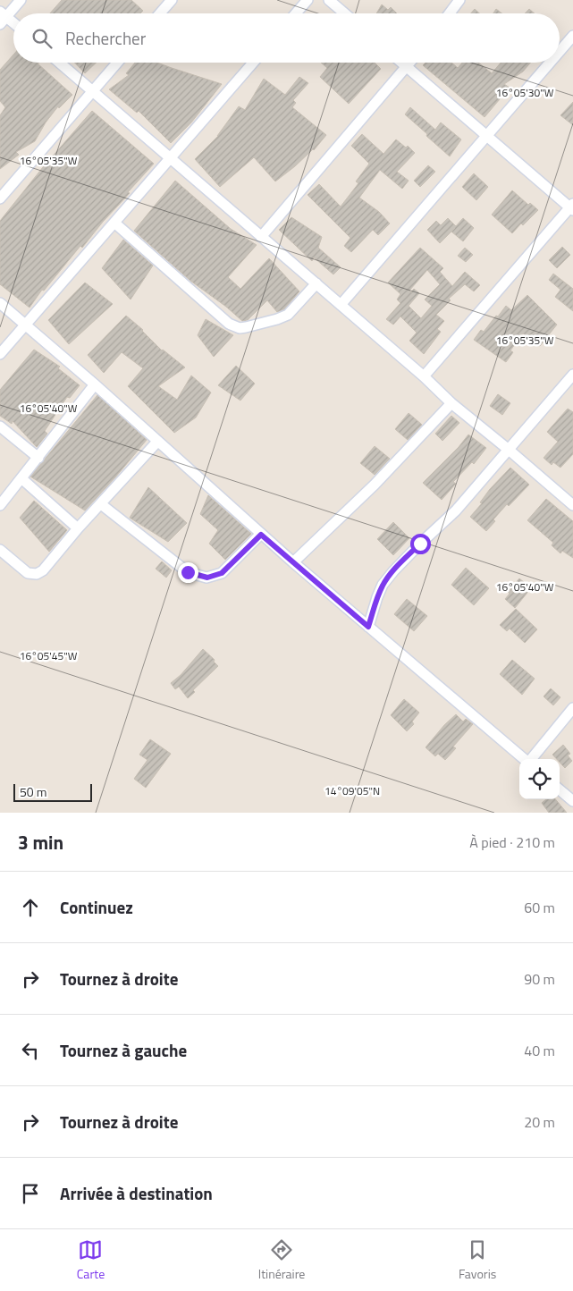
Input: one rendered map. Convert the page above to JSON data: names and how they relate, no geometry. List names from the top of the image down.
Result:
{
  "scale_bar": "50 m",
  "page": {
    "search": "Rechercher",
    "scale": "50 m",
    "heading": ["3 min", "À pied · 210 m"],
    "list": [
      ["Continuez", "60 m"],
      ["Tournez à droite", "90 m"],
      ["Tournez à gauche", "40 m"],
      ["Tournez à droite", "20 m"],
      "Arrivée à destination"
    ],
    "nav": ["Carte", "Itinéraire", "Favoris"]
  },
  "coordinates": [
    "16°05'30\"W",
    "16°05'35\"W",
    "16°05'40\"W",
    "16°05'45\"W",
    "14°09'05\"N"
  ]
}
